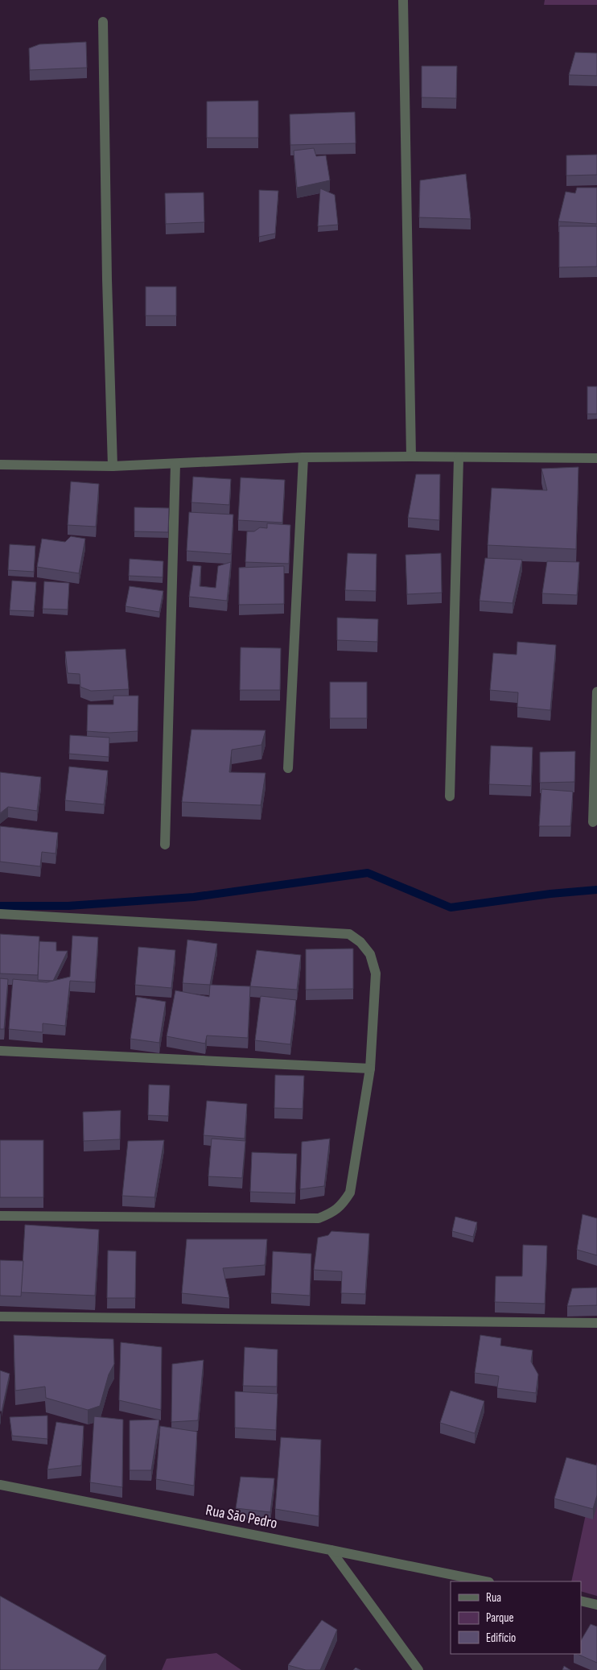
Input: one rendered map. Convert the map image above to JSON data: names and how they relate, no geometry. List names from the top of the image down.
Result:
{
  "streets": {
    "street": ["Rua São Pedro"]
  },
  "legend": ["Rua", "Parque", "Edifício"]
}
